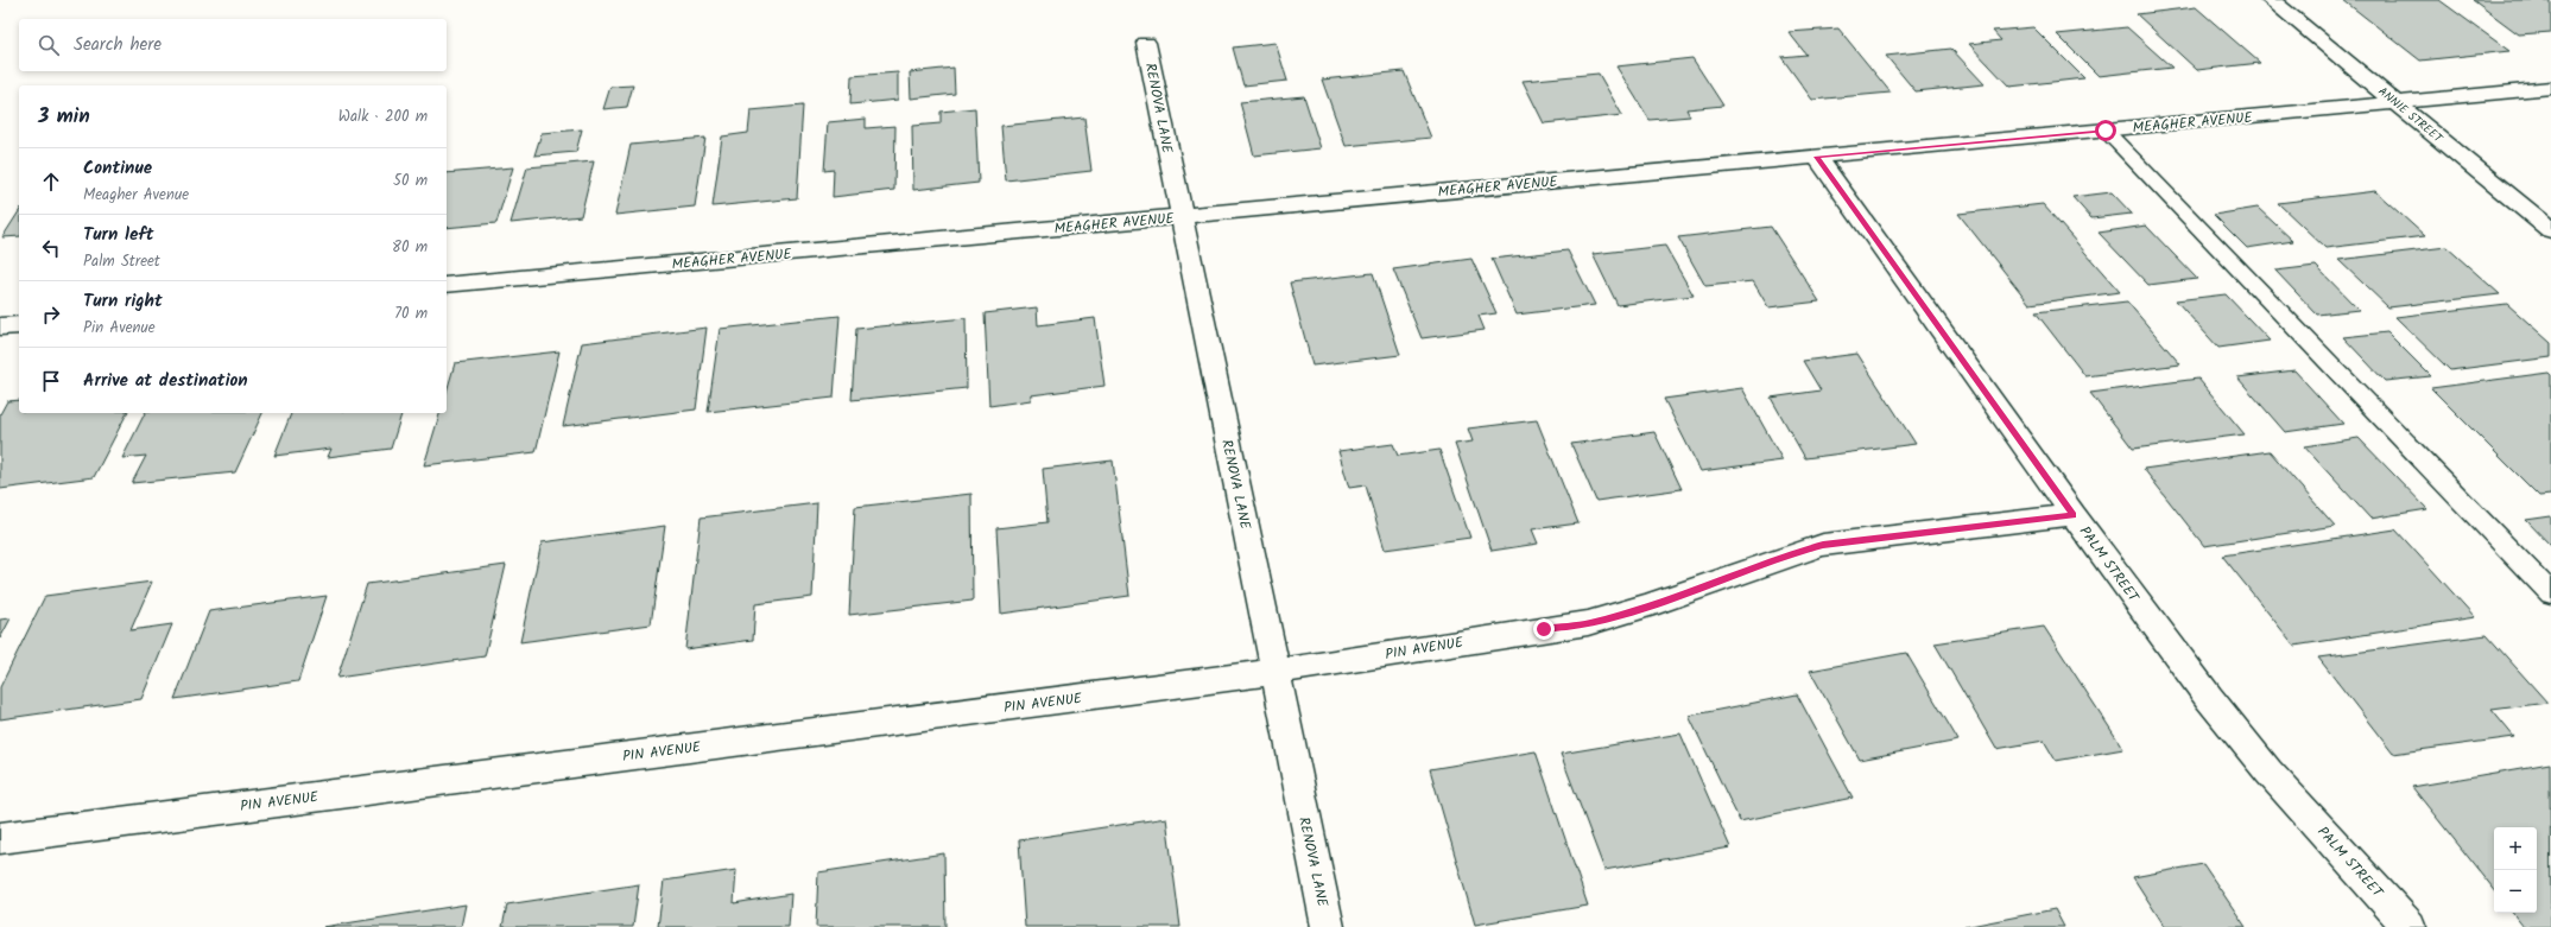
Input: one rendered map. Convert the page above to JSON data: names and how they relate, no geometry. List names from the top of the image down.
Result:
{
  "streets": {
    "street": [
      "RENOVA LANE",
      "ANNIE STREET",
      "MEAGHER AVENUE",
      "PALM STREET",
      "PIN AVENUE"
    ]
  },
  "crossings": [
    ["RENOVA LANE", "MEAGHER AVENUE"],
    ["RENOVA LANE", "PIN AVENUE"],
    ["ANNIE STREET", "MEAGHER AVENUE"],
    ["MEAGHER AVENUE", "PALM STREET"],
    ["PALM STREET", "PIN AVENUE"]
  ],
  "page": {
    "search": "Search here",
    "heading": ["3 min", "Walk · 200 m"],
    "list": [
      ["Continue", "Meagher Avenue", "50 m"],
      ["Turn left", "Palm Street", "80 m"],
      ["Turn right", "Pin Avenue", "70 m"],
      "Arrive at destination"
    ],
    "map_buttons": ["+", "−"]
  }
}
